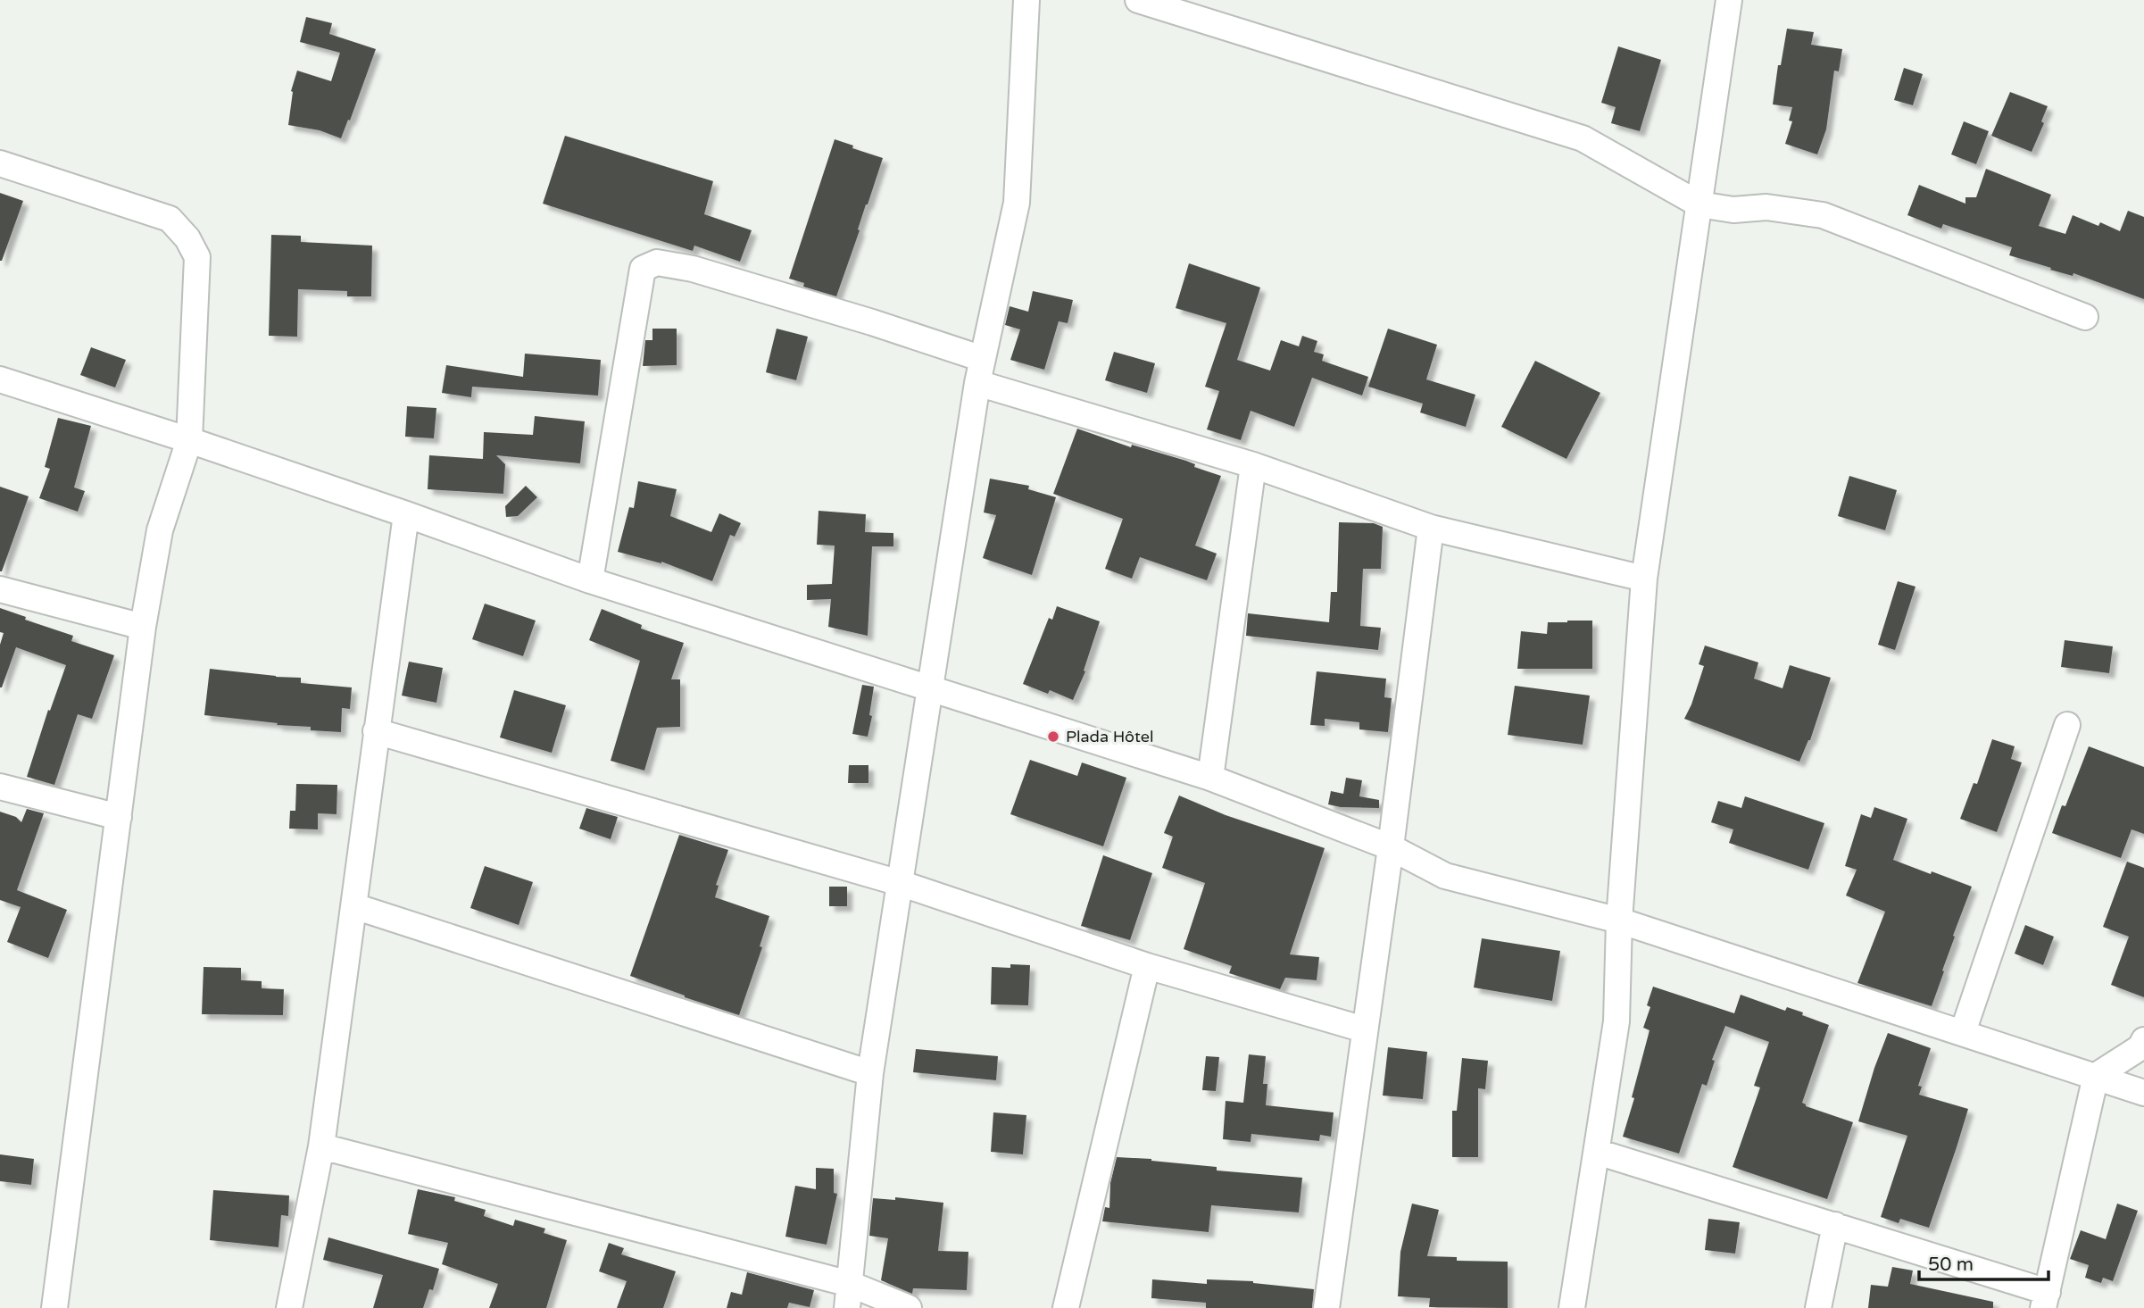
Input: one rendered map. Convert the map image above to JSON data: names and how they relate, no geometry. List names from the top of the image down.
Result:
{
  "places": ["Plada Hôtel"],
  "scale_bar": "50 m"
}
